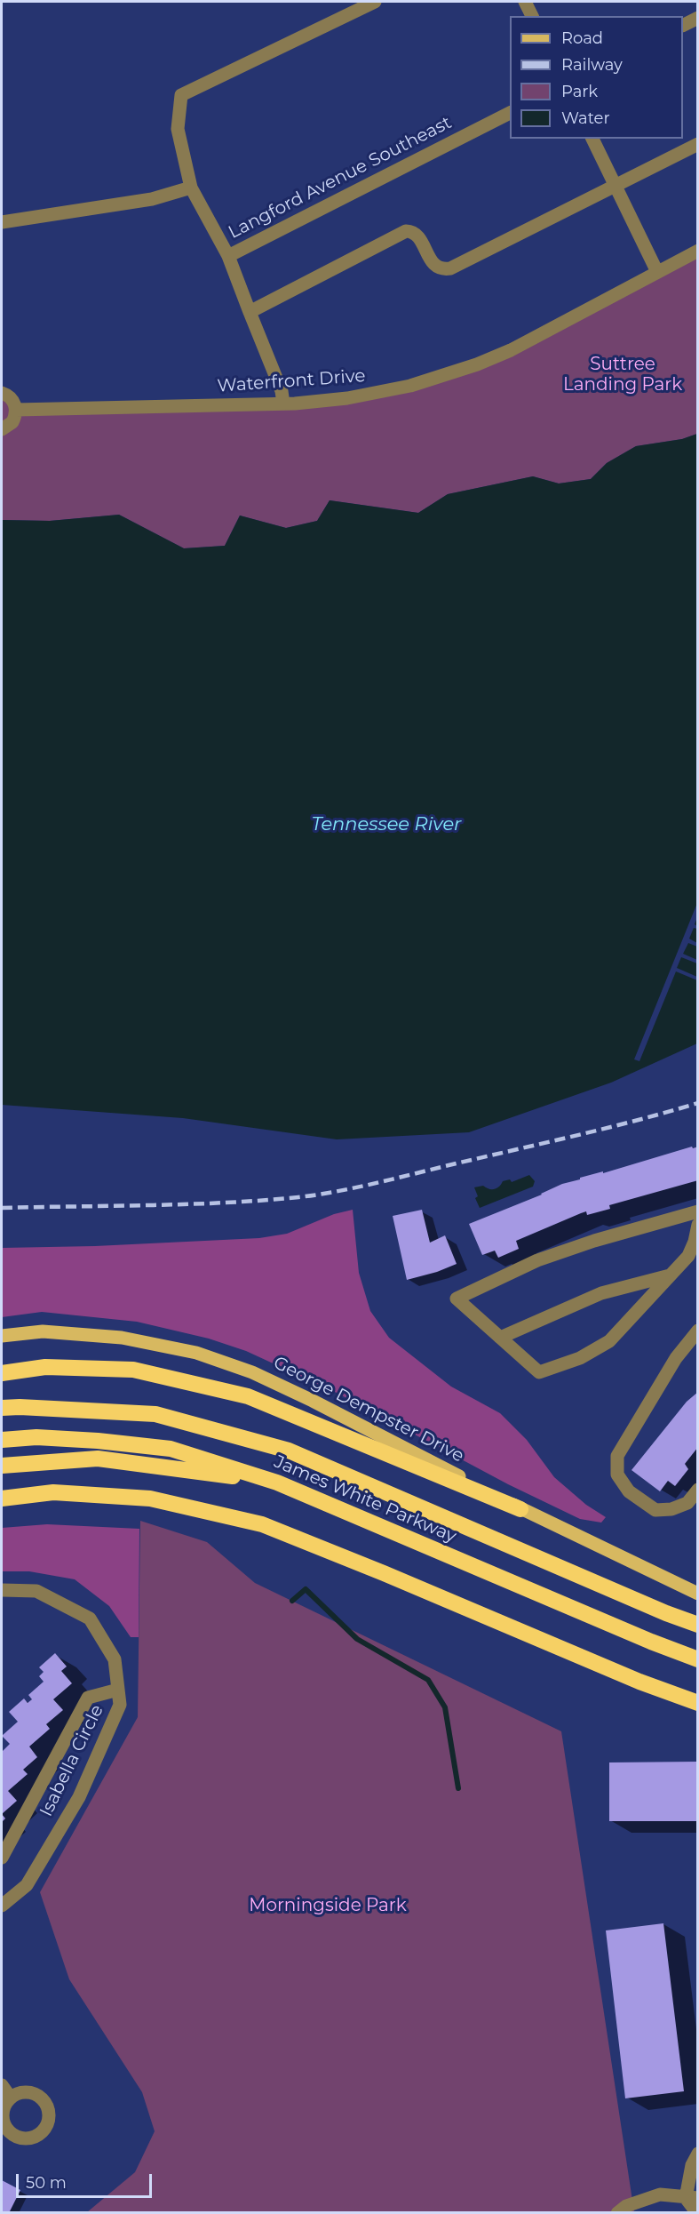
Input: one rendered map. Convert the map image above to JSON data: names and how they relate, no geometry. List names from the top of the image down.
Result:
{
  "streets": {
    "highway": ["James White Parkway"],
    "main road": ["George Dempster Drive"],
    "street": ["Langford Avenue Southeast", "Waterfront Drive", "Isabella Circle"]
  },
  "water": ["Tennessee River"],
  "parks": ["Suttree Landing Park", "Morningside Park"],
  "legend": [
    "Road",
    "Railway",
    "Park",
    "Water"
  ],
  "scale_bar": "50 m"
}
